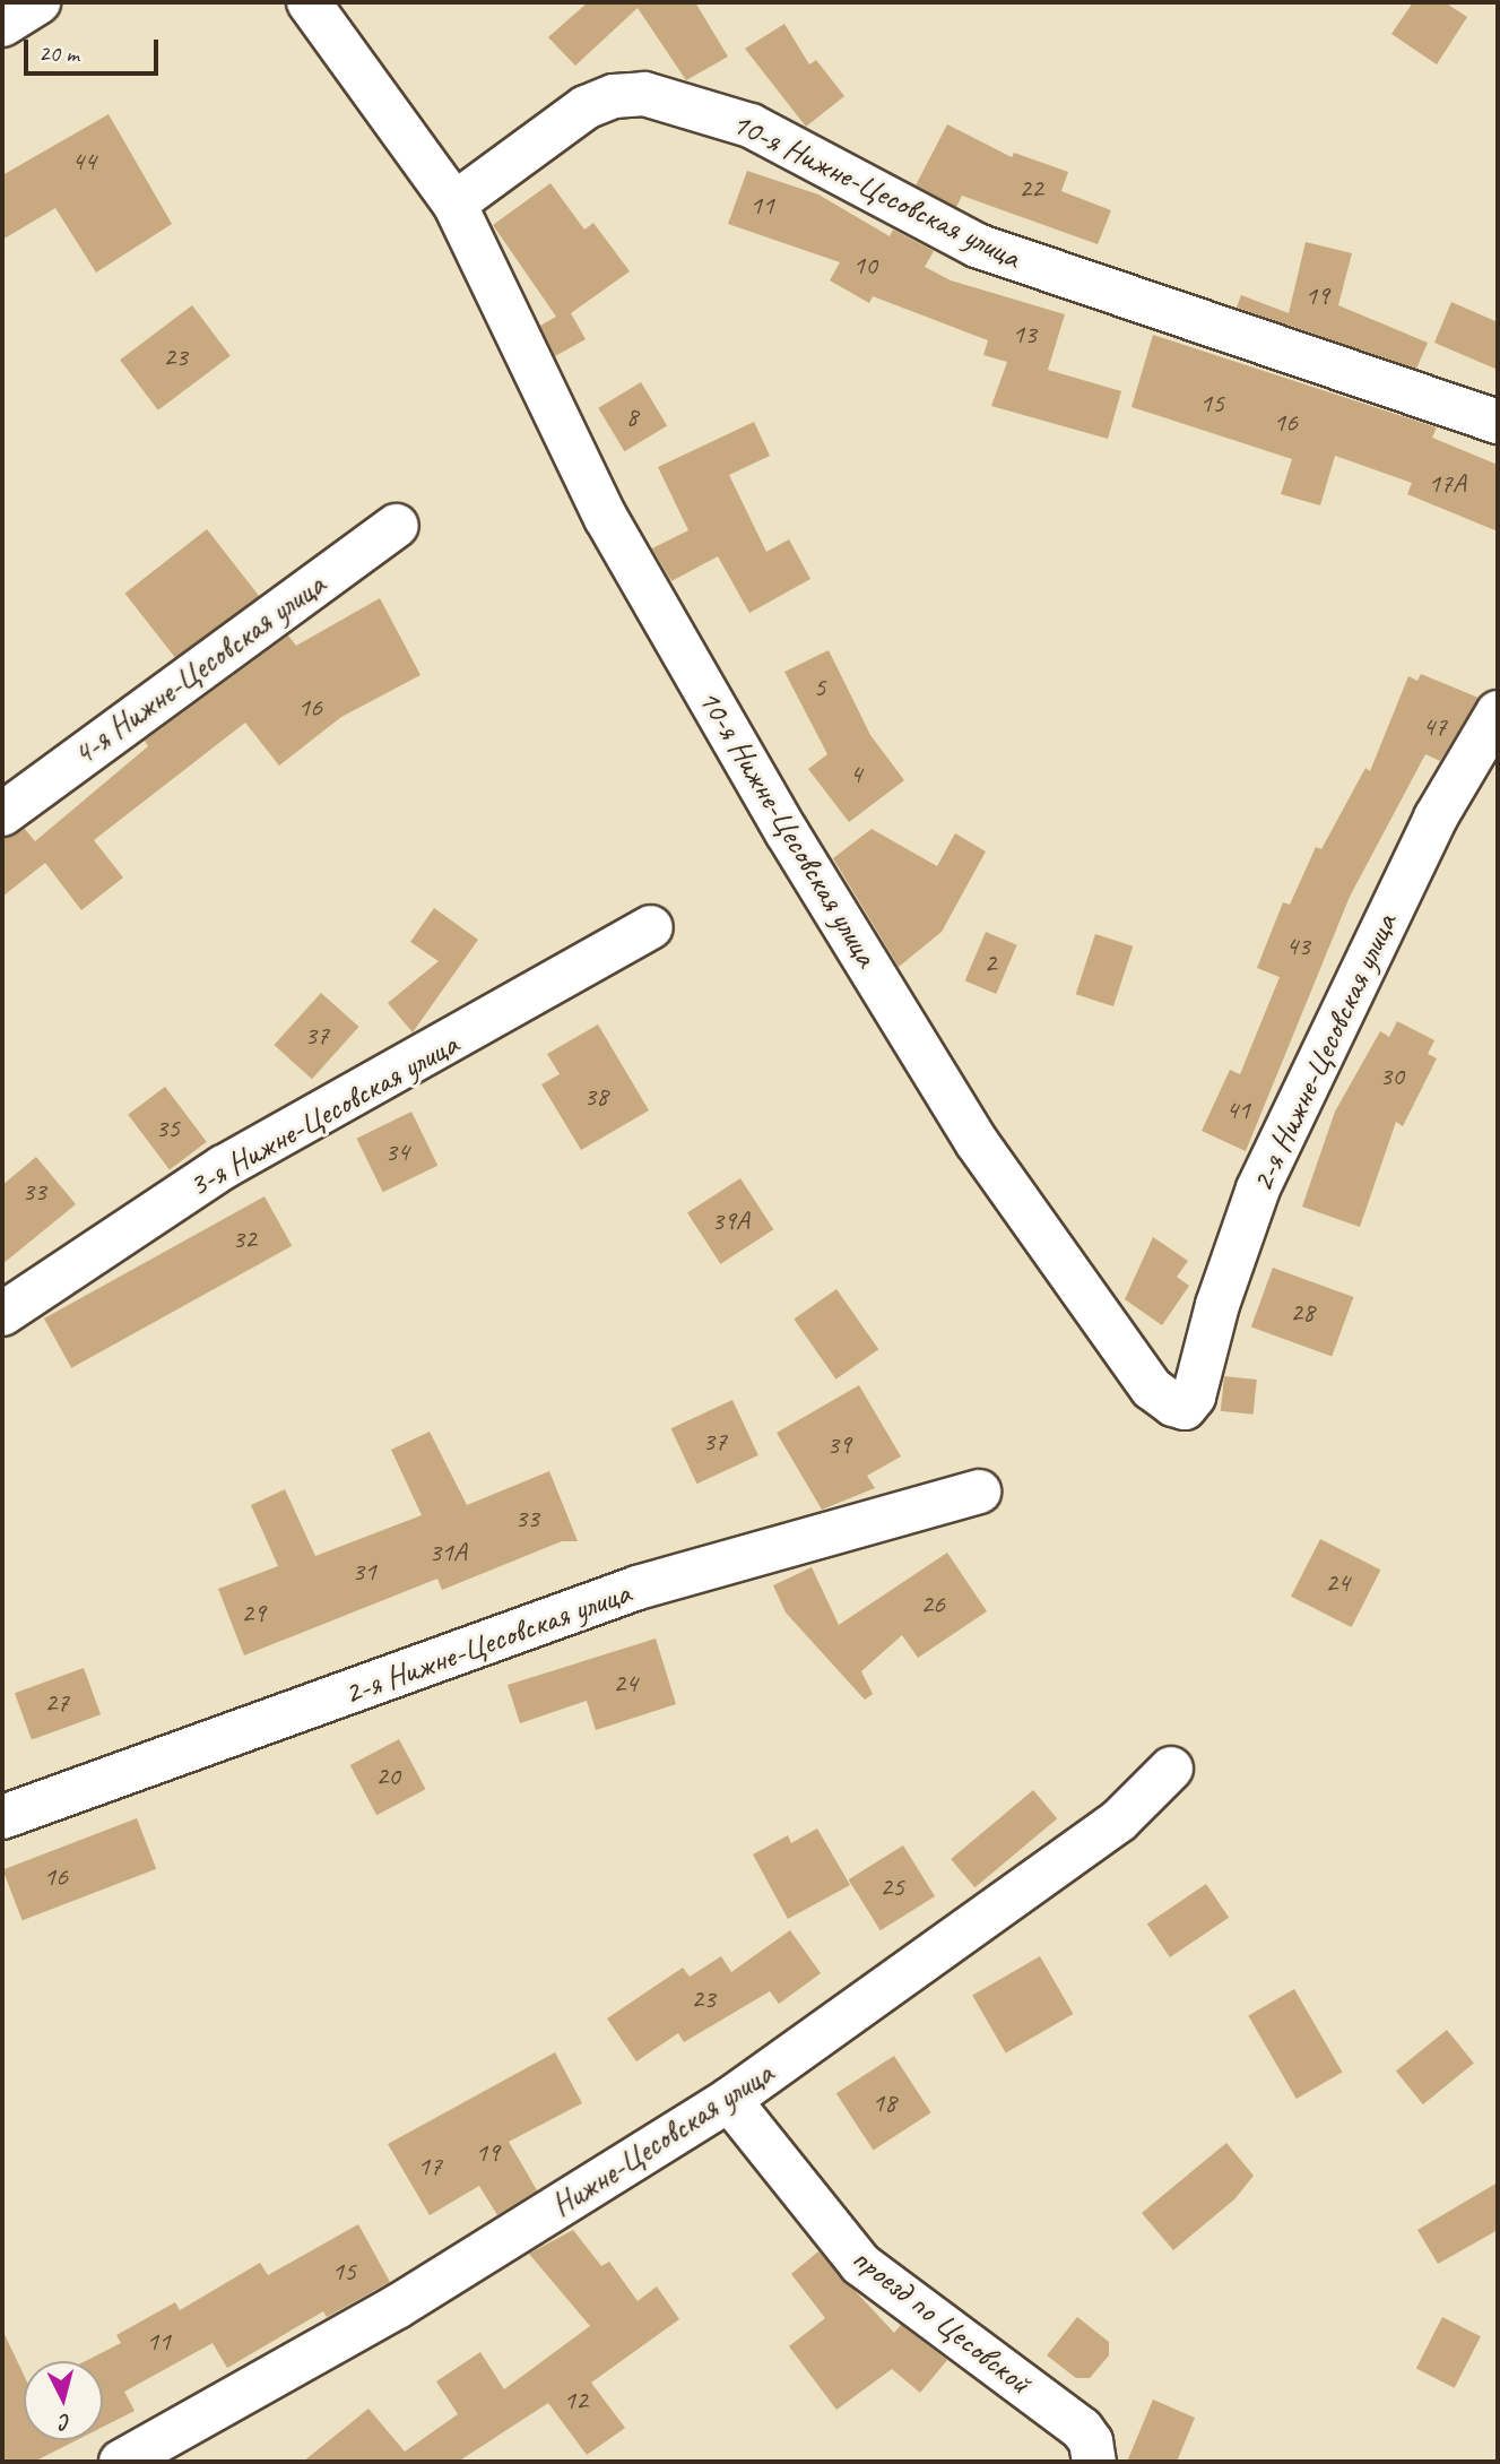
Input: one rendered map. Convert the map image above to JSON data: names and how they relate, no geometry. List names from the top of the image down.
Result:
{
  "streets": {
    "street": [
      "10-я Нижне-Цесовская улица",
      "4-я Нижне-Цесовская улица",
      "2-я Нижне-Цесовская улица",
      "3-я Нижне-Цесовская улица",
      "Нижне-Цесовская улица",
      "проезд по Цесовской"
    ]
  },
  "crossings": [
    ["10-я Нижне-Цесовская улица", "2-я Нижне-Цесовская улица"],
    ["Нижне-Цесовская улица", "проезд по Цесовской"]
  ],
  "house_numbers": [
    "44",
    "22",
    "11",
    "10",
    "19",
    "13",
    "23",
    "15",
    "8",
    "16",
    "17А",
    "5",
    "16",
    "47",
    "4",
    "43",
    "2",
    "37",
    "30",
    "38",
    "41",
    "35",
    "34",
    "33",
    "39А",
    "32",
    "28",
    "37",
    "39",
    "33",
    "31А",
    "31",
    "24",
    "26",
    "29",
    "24",
    "27",
    "20",
    "16",
    "25",
    "23",
    "18",
    "19",
    "17",
    "15",
    "11",
    "12"
  ],
  "scale_bar": "20 m",
  "north": "bottom"
}
